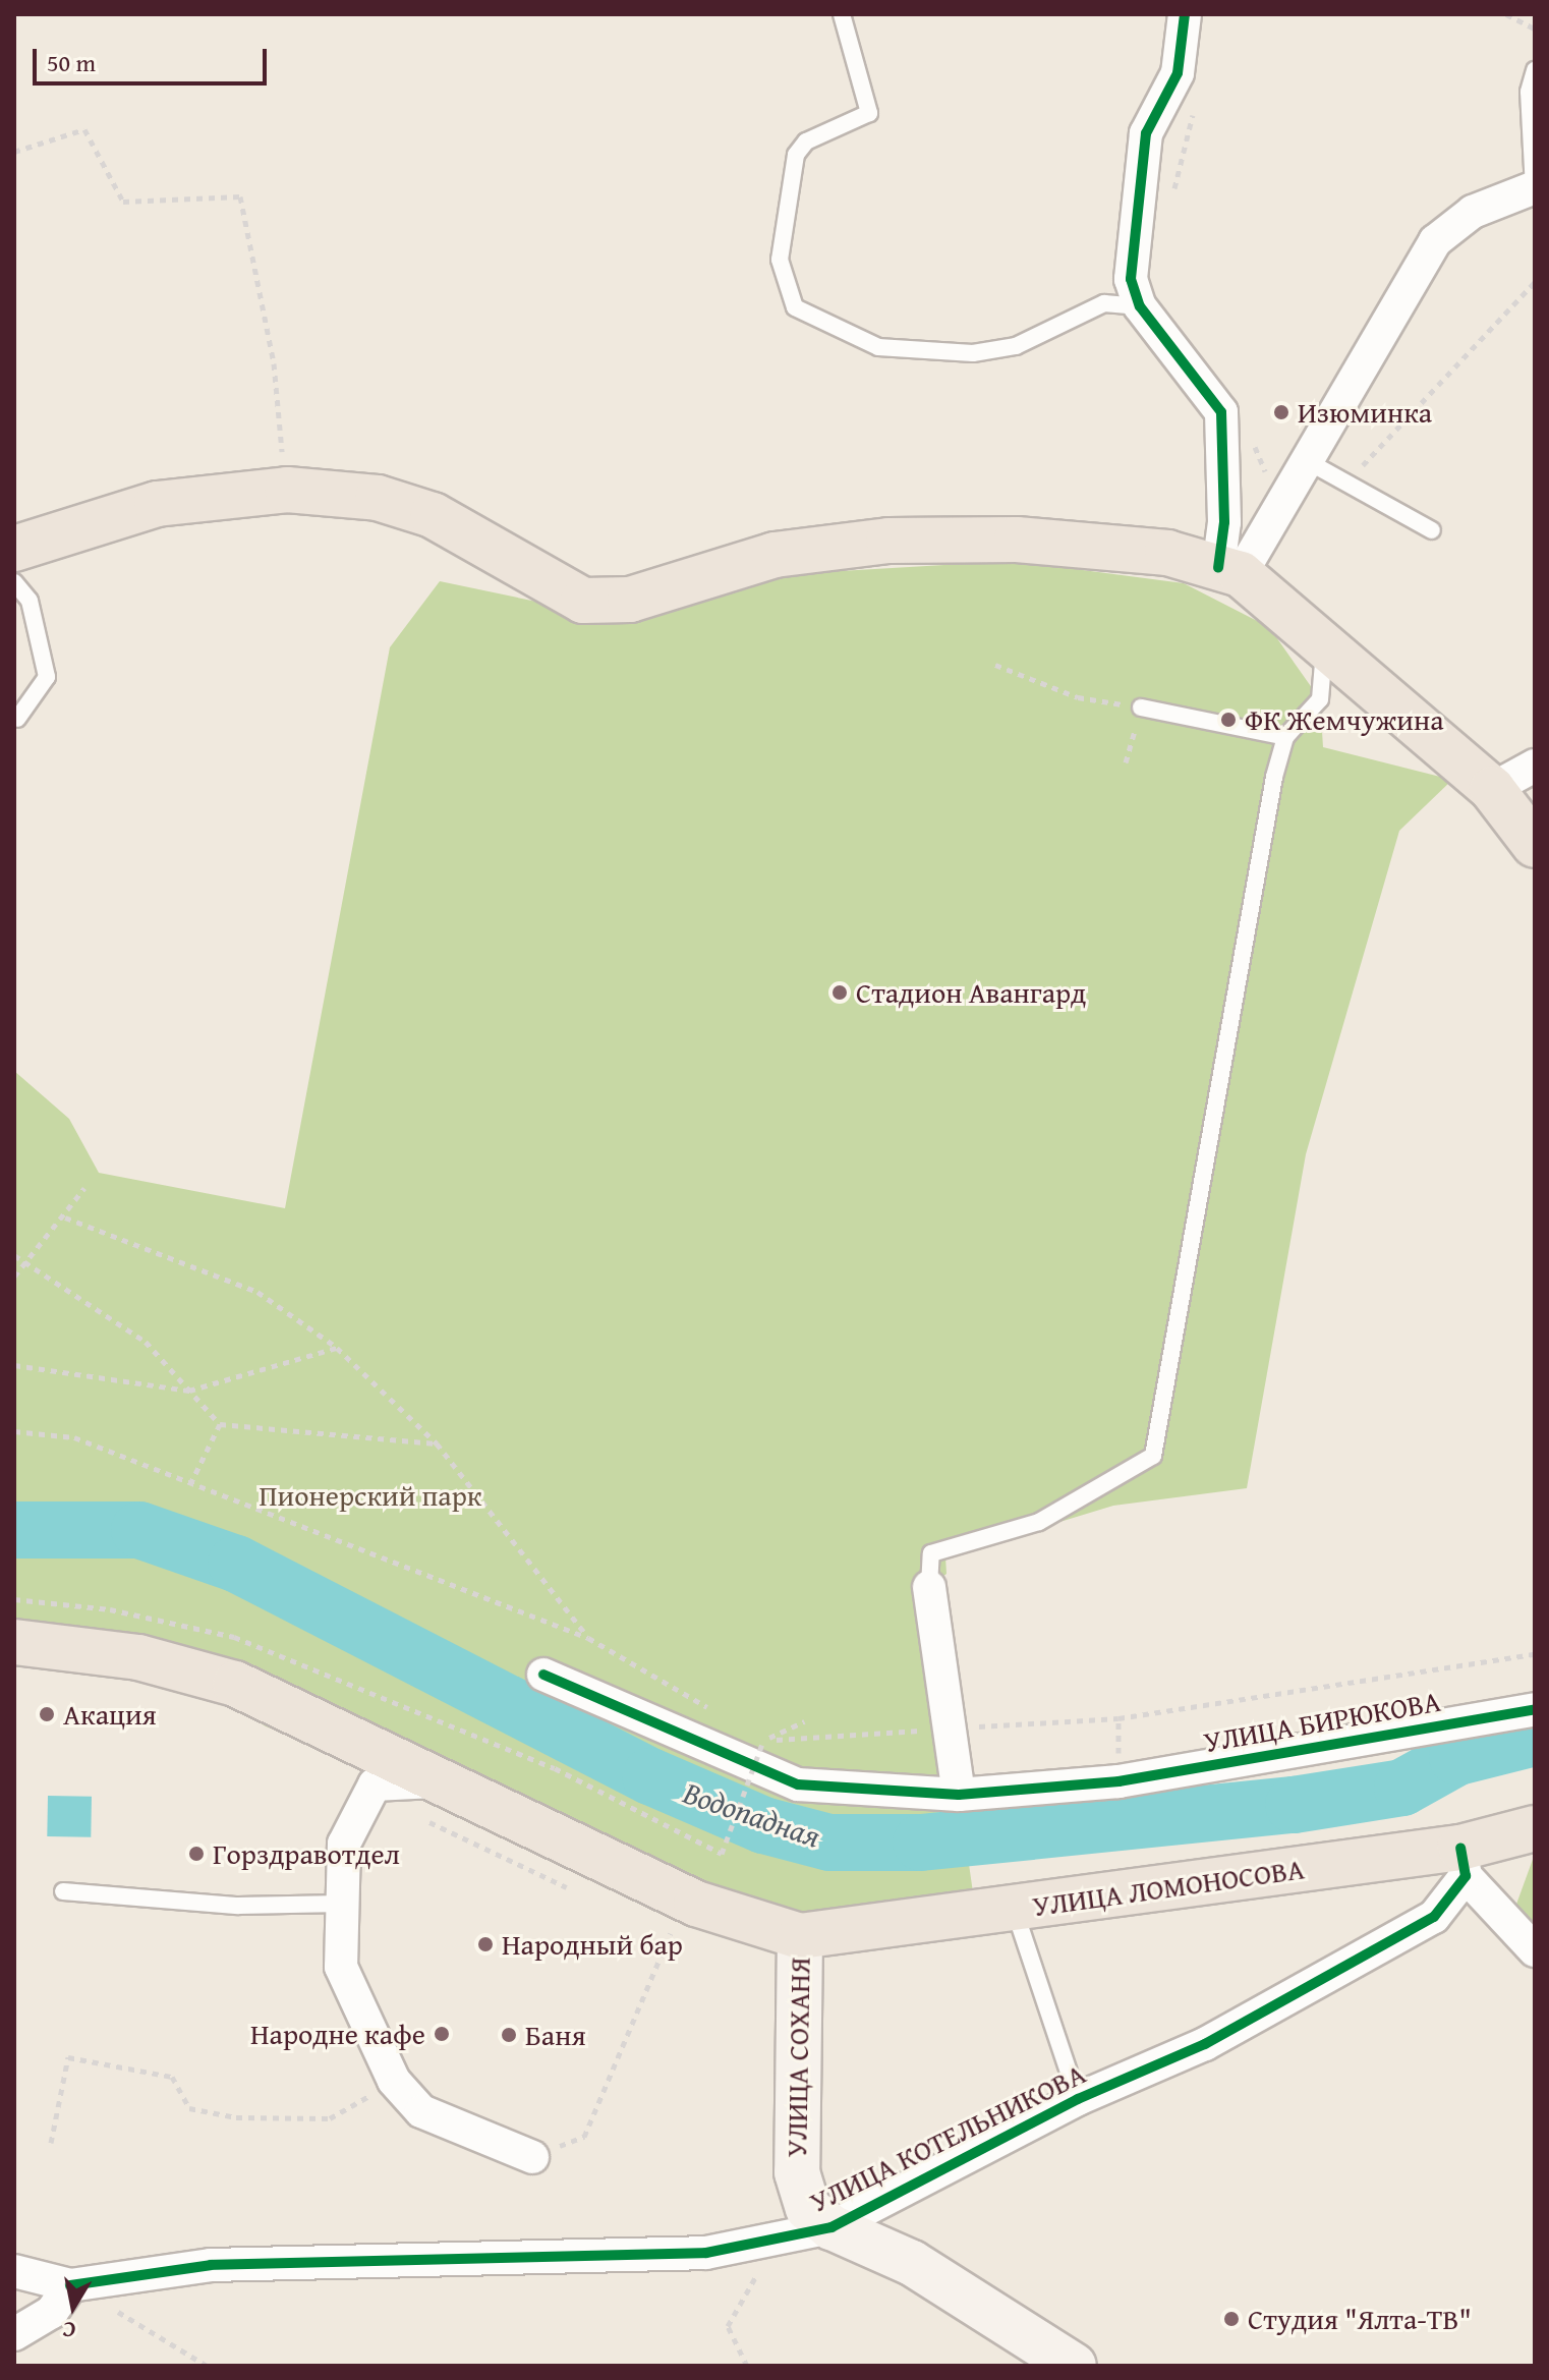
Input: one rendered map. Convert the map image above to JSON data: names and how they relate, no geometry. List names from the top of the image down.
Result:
{
  "streets": {
    "main road": ["УЛИЦА ЛОМОНОСОВА", "УЛИЦА СОХАНЯ"],
    "street": ["УЛИЦА БИРЮКОВА", "УЛИЦА КОТЕЛЬНИКОВА"]
  },
  "crossings": [
    ["УЛИЦА ЛОМОНОСОВА", "УЛИЦА СОХАНЯ"],
    ["УЛИЦА ЛОМОНОСОВА", "УЛИЦА КОТЕЛЬНИКОВА"],
    ["УЛИЦА СОХАНЯ", "УЛИЦА КОТЕЛЬНИКОВА"]
  ],
  "water": ["Водопадная"],
  "parks": ["Пионерский парк"],
  "places": [
    "Изюминка",
    "ФК Жемчужина",
    "Стадион Авангард",
    "Акация",
    "Горздравотдел",
    "Народный бар",
    "Народне кафе",
    "Баня",
    "Студия \"Ялта-ТВ\""
  ],
  "scale_bar": "50 m",
  "north": "bottom"
}
